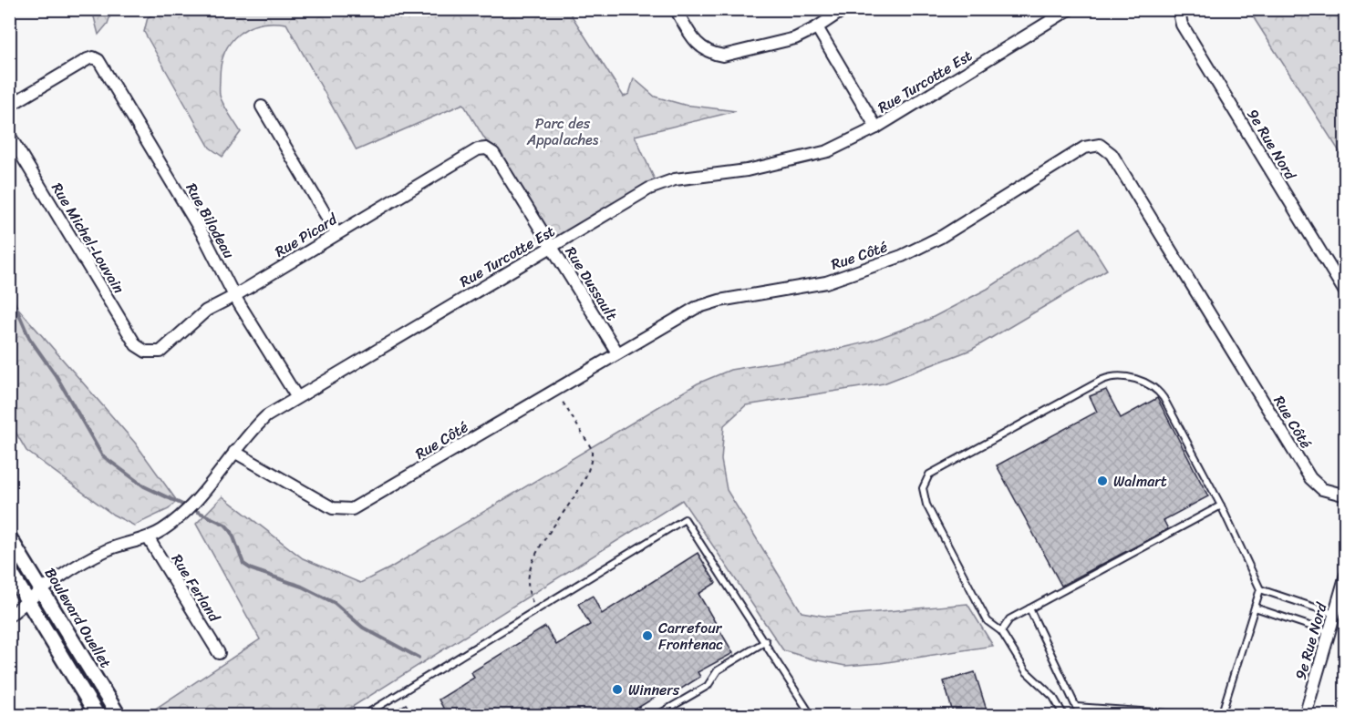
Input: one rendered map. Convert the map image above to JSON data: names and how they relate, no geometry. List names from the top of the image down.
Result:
{
  "streets": {
    "street": [
      "Rue Turcotte Est",
      "9e Rue Nord",
      "Rue Bilodeau",
      "Rue Picard",
      "Rue Michel-Louvain",
      "Rue Côté",
      "Rue Dussault",
      "Rue Ferland",
      "Boulevard Ouellet"
    ]
  },
  "crossings": [
    ["Rue Turcotte Est", "Rue Bilodeau"],
    ["Rue Turcotte Est", "Rue Côté"],
    ["Rue Turcotte Est", "Rue Dussault"],
    ["Rue Turcotte Est", "Rue Ferland"],
    ["Rue Turcotte Est", "Boulevard Ouellet"],
    ["Rue Bilodeau", "Rue Picard"],
    ["Rue Picard", "Rue Michel-Louvain"],
    ["Rue Picard", "Rue Dussault"],
    ["Rue Côté", "Rue Dussault"]
  ],
  "parks": ["Parc des Appalaches"],
  "places": ["Walmart", "Carrefour Frontenac", "Winners"]
}
